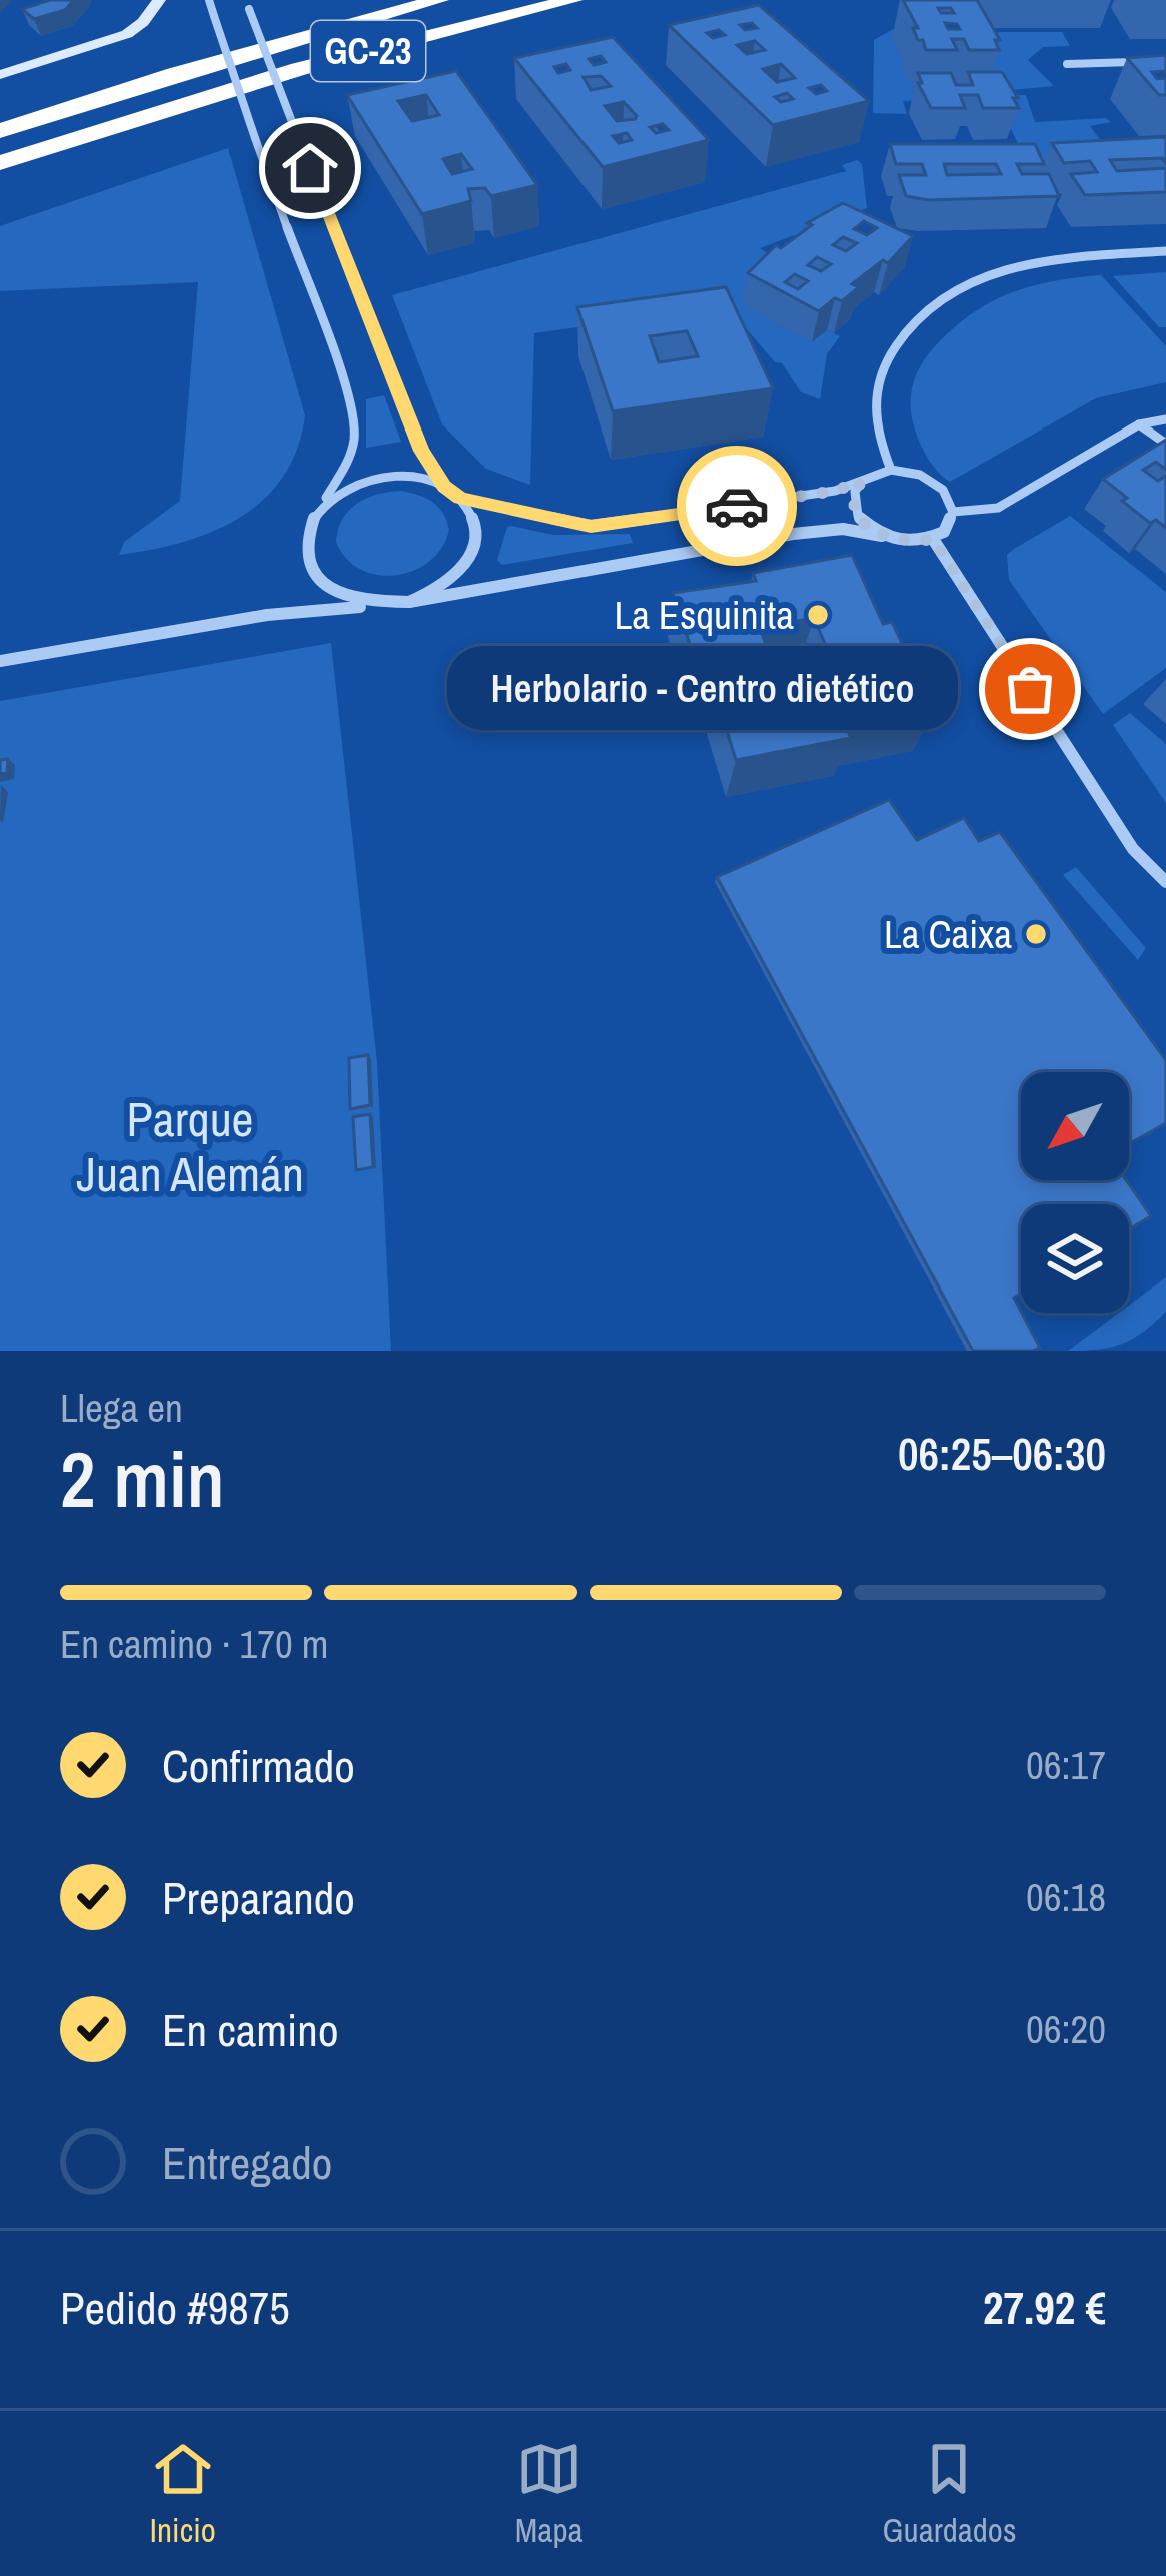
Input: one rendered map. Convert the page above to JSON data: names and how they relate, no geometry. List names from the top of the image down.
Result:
{
  "streets": {
    "highway": ["GC-23"]
  },
  "parks": ["Parque Juan Alemán"],
  "places": ["La Esquinita", "Herbolario - Centro dietético", "La Caixa"],
  "north": "bottom left",
  "page": {
    "bubble": "Herbolario - Centro dietético",
    "heading": ["2 min", "Llega en", "06:25–06:30"],
    "panel": ["Pedido #9875", "27.92 €"],
    "bar": "En camino · 170 m",
    "list": [
      ["Confirmado", "06:17"],
      ["Preparando", "06:18"],
      ["En camino", "06:20"],
      "Entregado"
    ],
    "tabs": ["Inicio", "Mapa", "Guardados"]
  }
}
